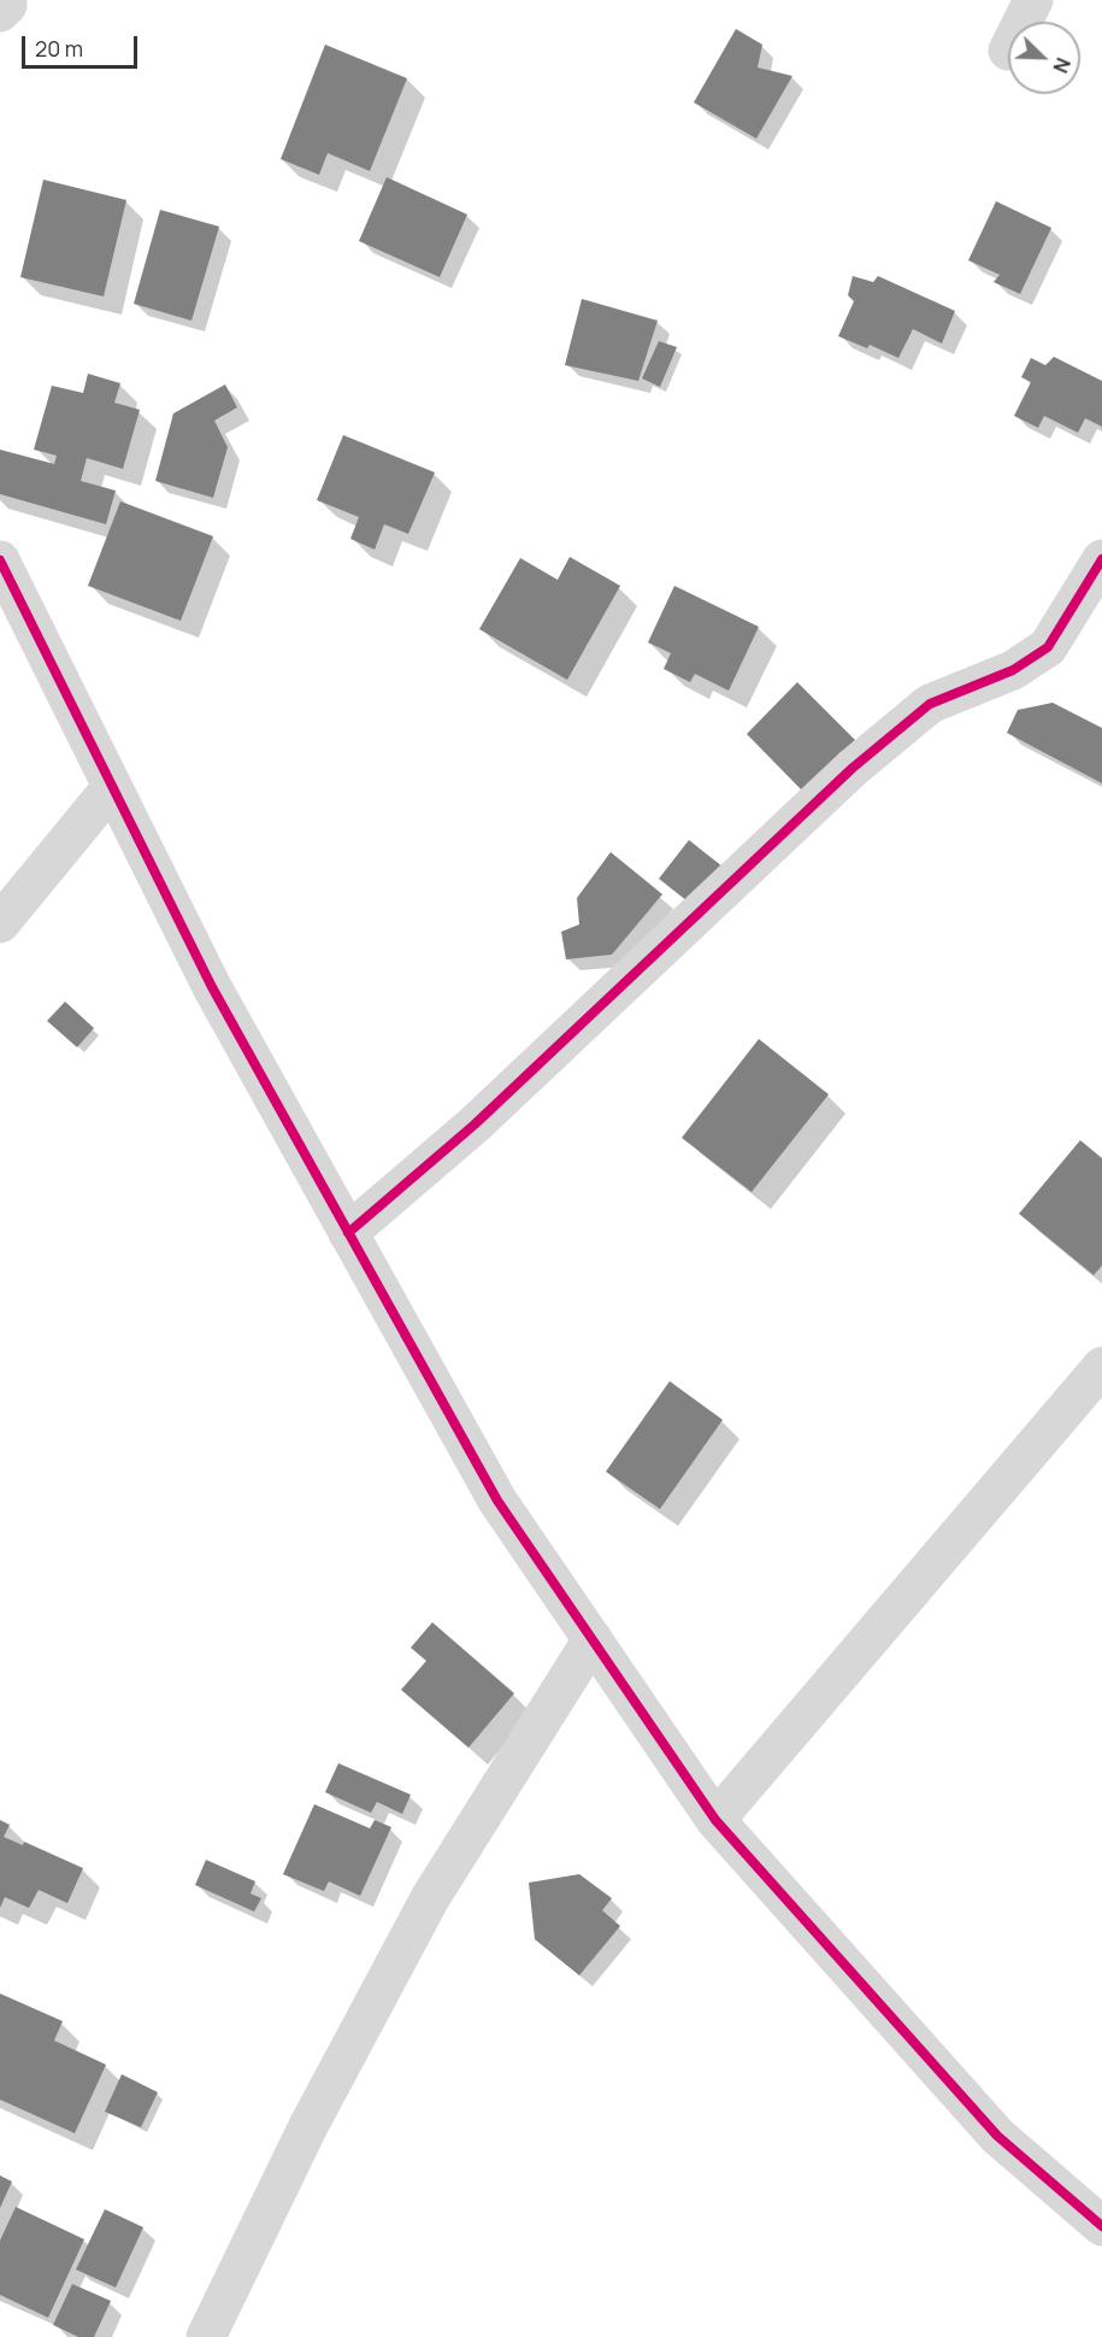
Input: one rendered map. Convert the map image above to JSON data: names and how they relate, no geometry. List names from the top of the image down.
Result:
{
  "scale_bar": "20 m",
  "north": "bottom right"
}
